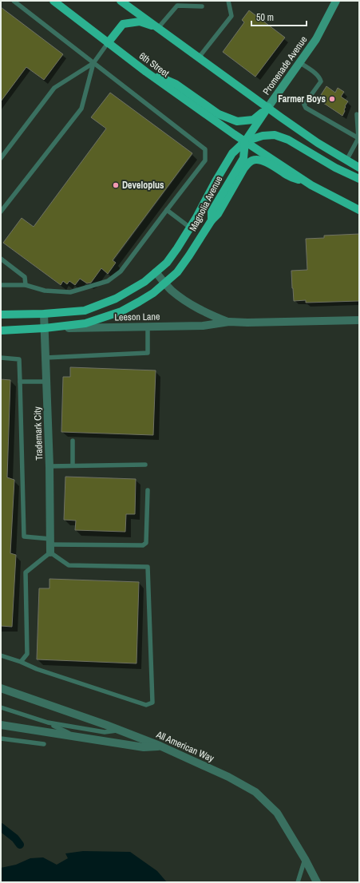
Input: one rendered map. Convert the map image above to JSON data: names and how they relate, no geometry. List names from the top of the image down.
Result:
{
  "streets": {
    "main road": ["6th Street", "Promenade Avenue", "Magnolia Avenue"],
    "street": ["Leeson Lane", "Trademark City", "All American Way"]
  },
  "crossings": [
    ["6th Street", "Magnolia Avenue"],
    ["Promenade Avenue", "Magnolia Avenue"],
    ["Magnolia Avenue", "Leeson Lane"],
    ["Magnolia Avenue", "Trademark City"],
    ["Leeson Lane", "Trademark City"]
  ],
  "places": ["Farmer Boys", "Developlus"],
  "scale_bar": "50 m"
}
